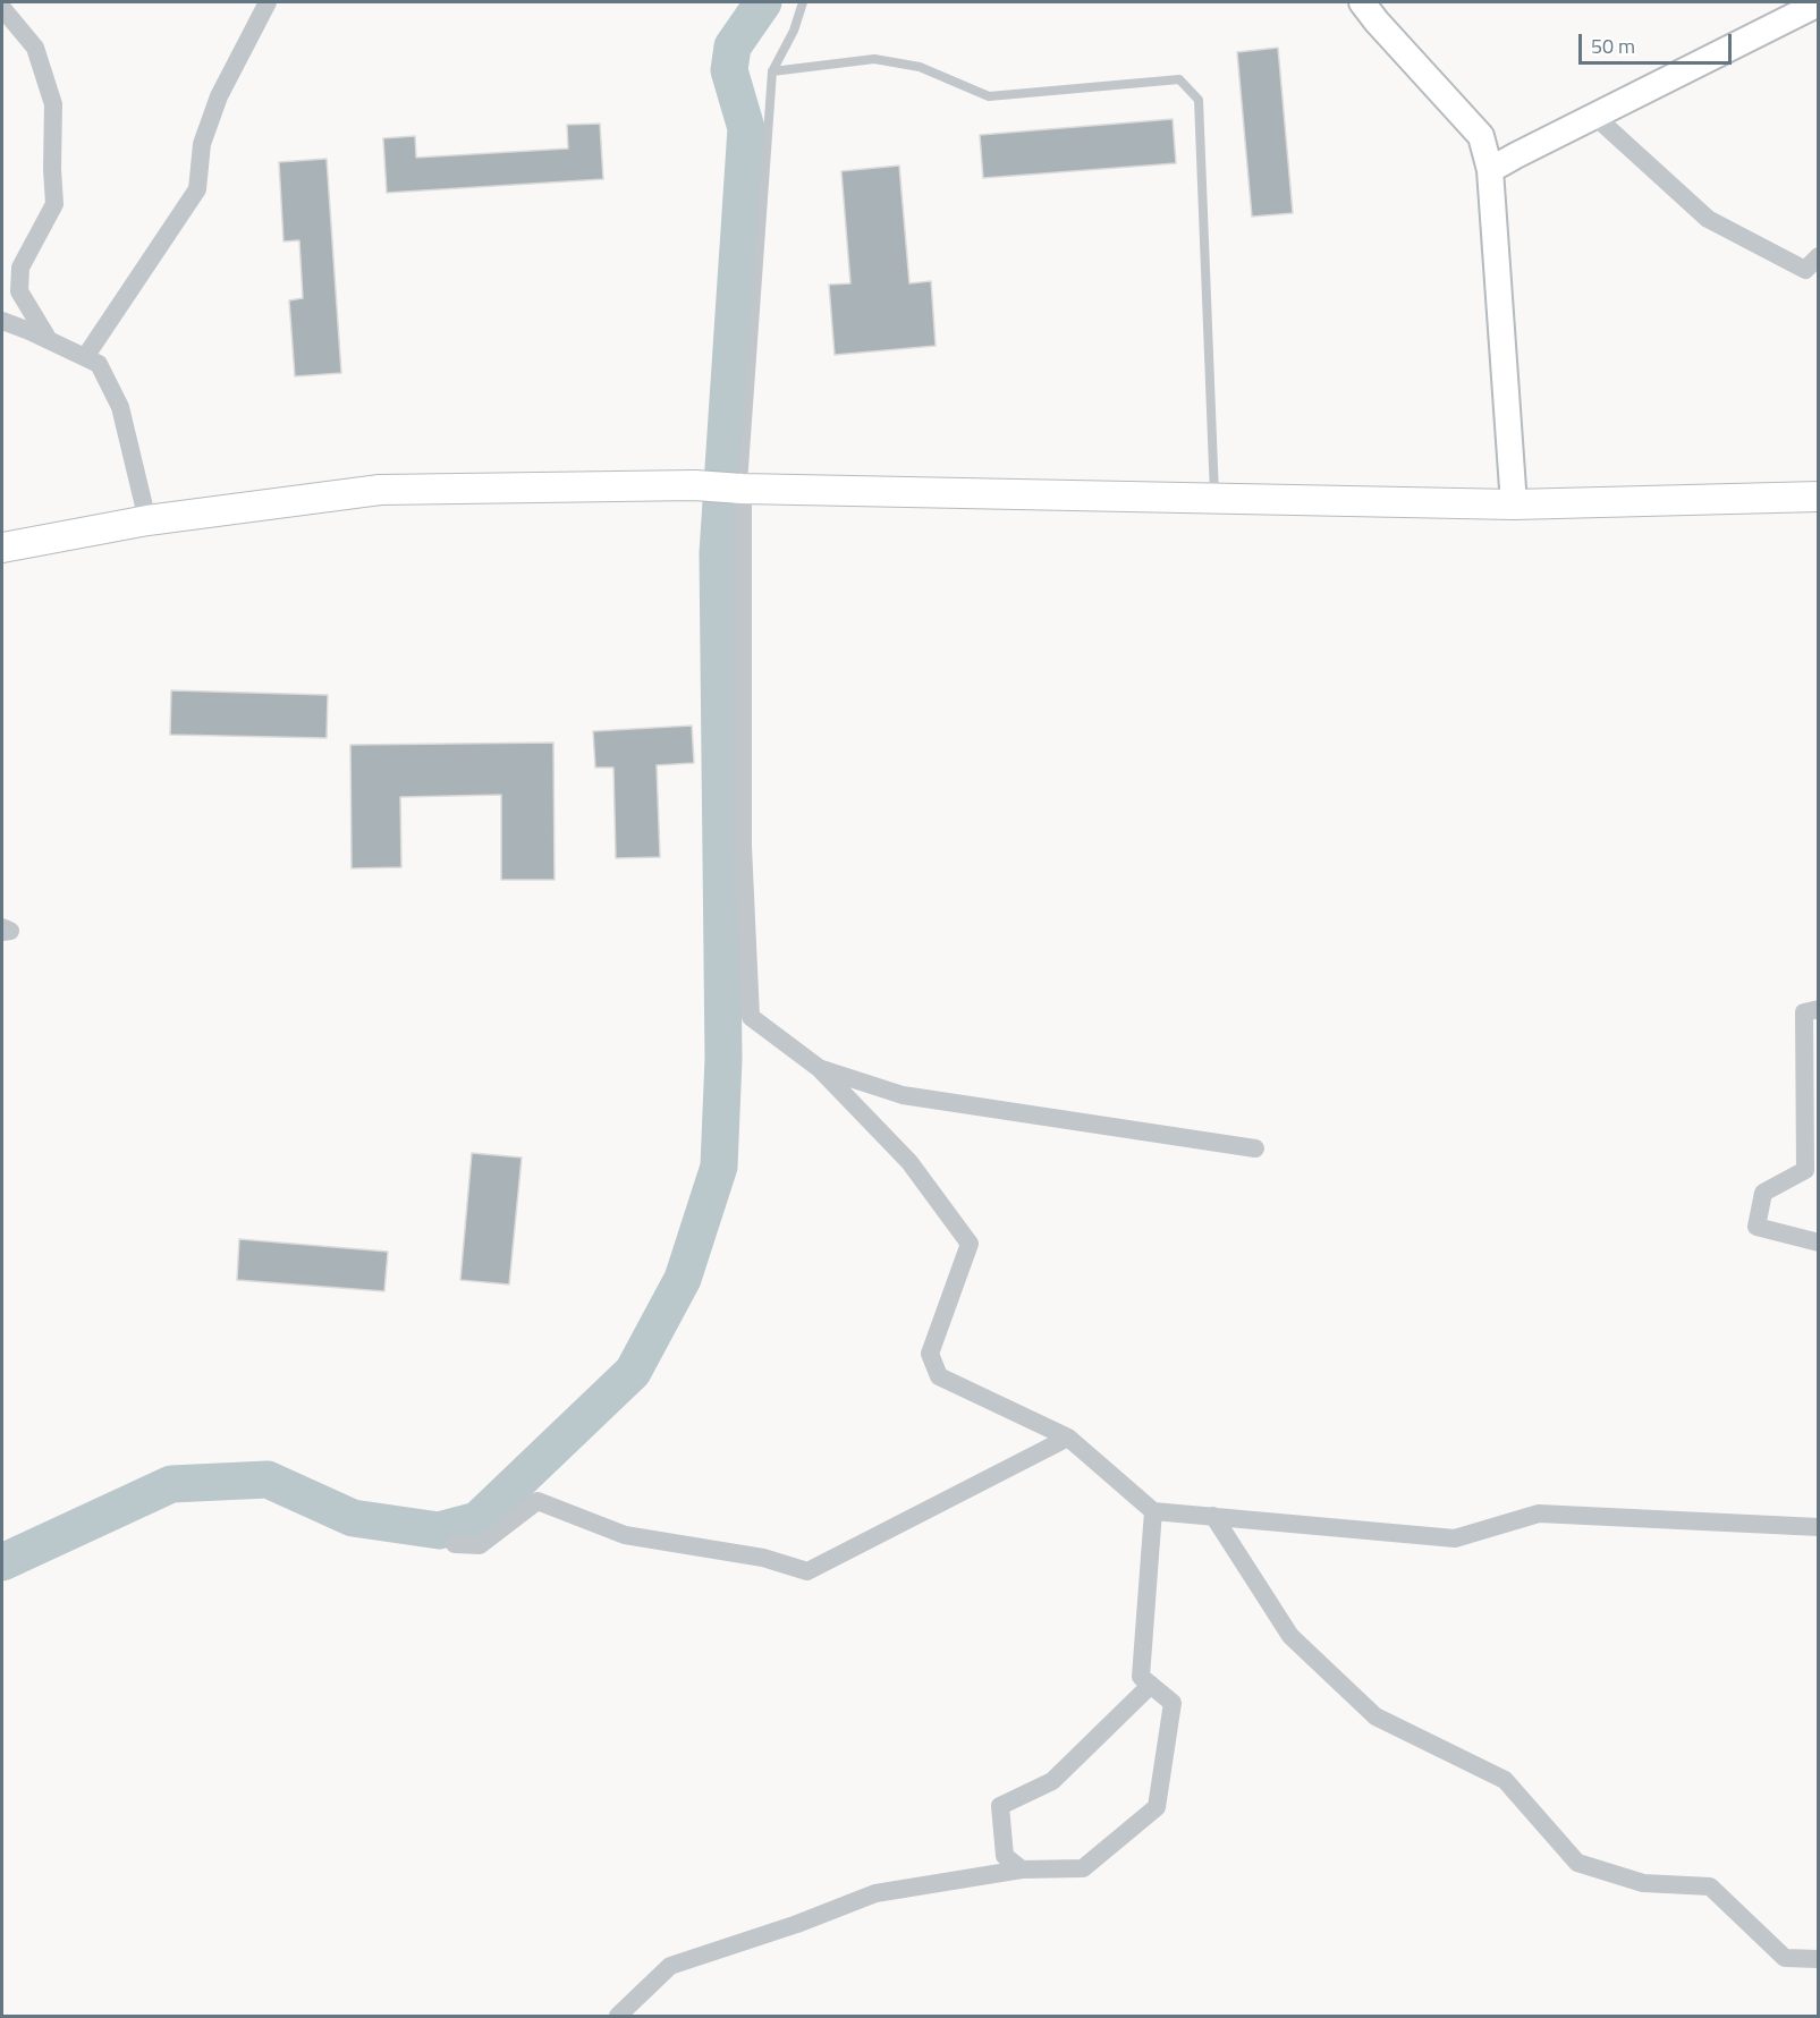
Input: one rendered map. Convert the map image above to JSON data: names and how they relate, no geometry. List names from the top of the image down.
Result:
{
  "scale_bar": "50 m"
}
